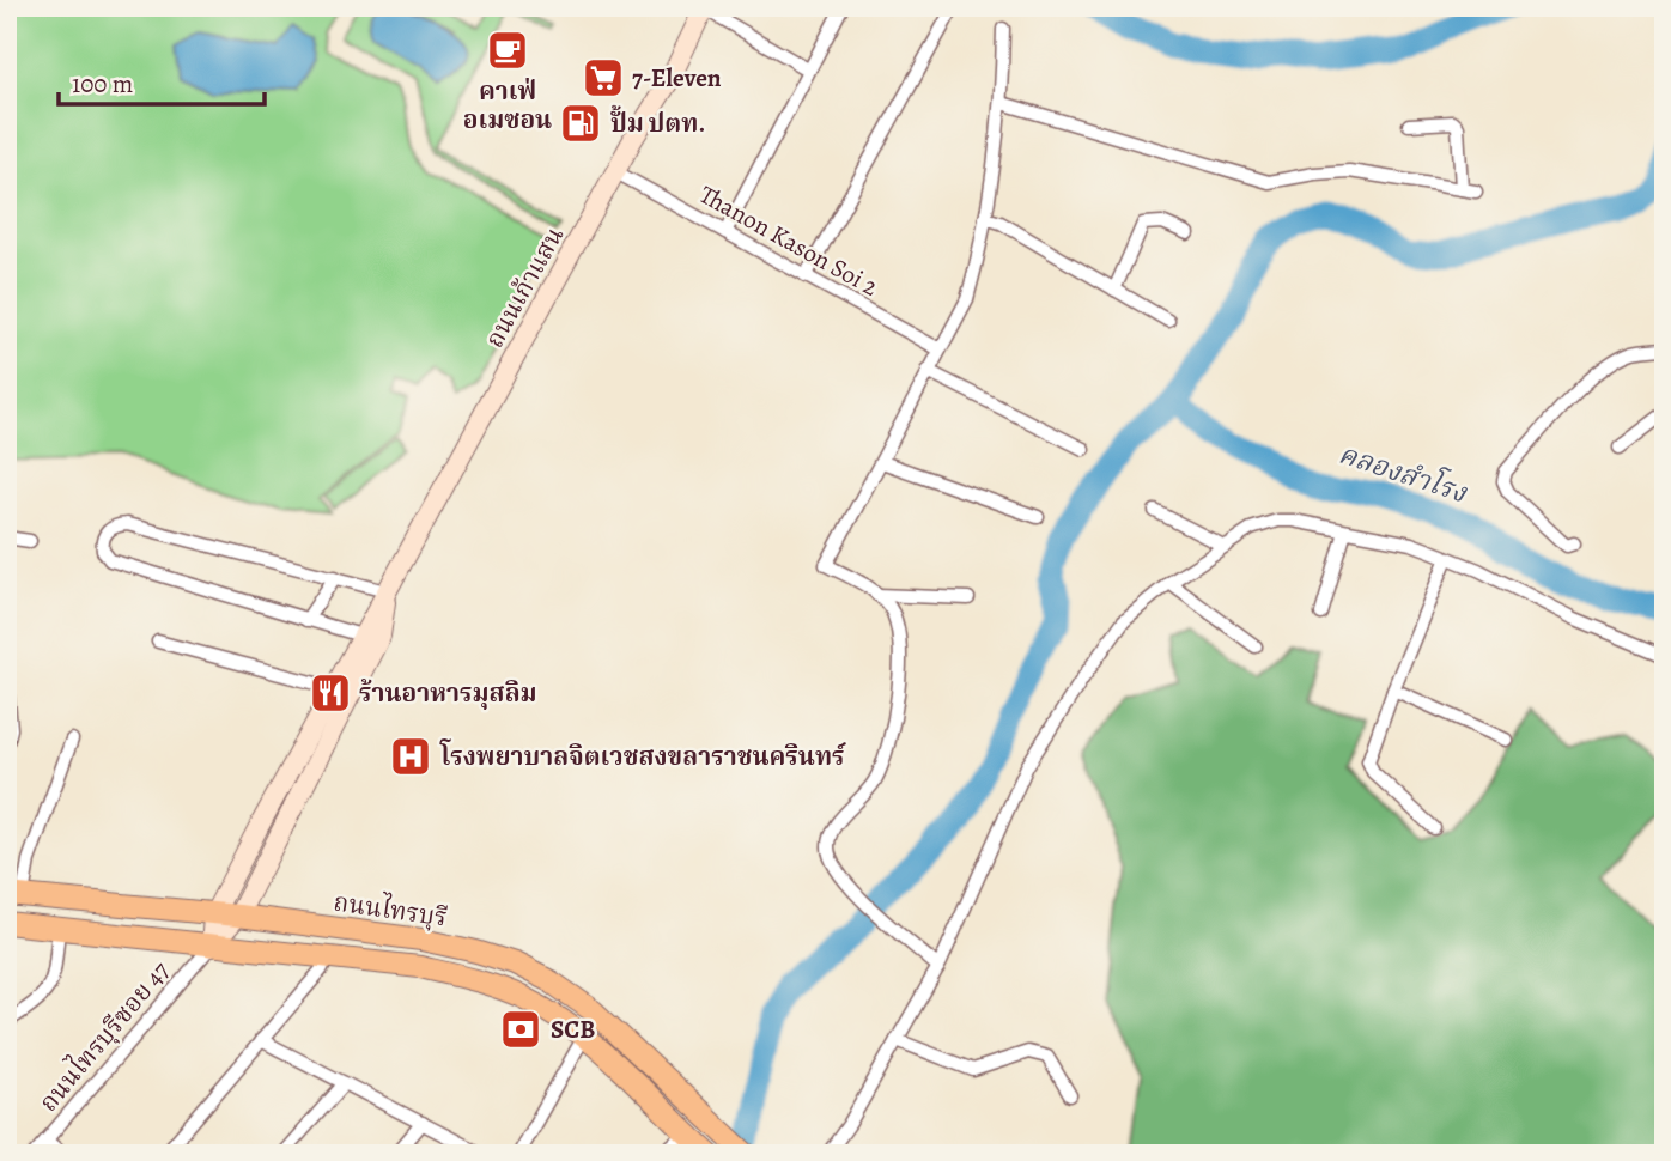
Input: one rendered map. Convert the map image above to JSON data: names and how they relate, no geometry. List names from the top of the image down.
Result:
{
  "streets": {
    "main road": ["ถนนเก้าแสน", "ถนนไทรบุรี"],
    "street": ["Thanon Kason Soi 2", "ถนนไทรบุรีซอย 47"]
  },
  "crossings": [
    ["Thanon Kason Soi 2", "ถนนเก้าแสน"],
    ["ถนนเก้าแสน", "ถนนไทรบุรี"],
    ["ถนนเก้าแสน", "ถนนไทรบุรีซอย 47"],
    ["ถนนไทรบุรี", "ถนนไทรบุรีซอย 47"]
  ],
  "water": ["คลองสำโรง"],
  "places": {
    "cafe": ["คาเฟ่ อเมซอน"],
    "supermarket": ["7-Eleven"],
    "fuel station": ["ปั้ม ปตท."],
    "restaurant": ["ร้านอาหารมุสลิม"],
    "hospital": ["โรงพยาบาลจิตเวชสงขลาราชนครินทร์"],
    "bank": ["SCB"]
  },
  "scale_bar": "100 m"
}
